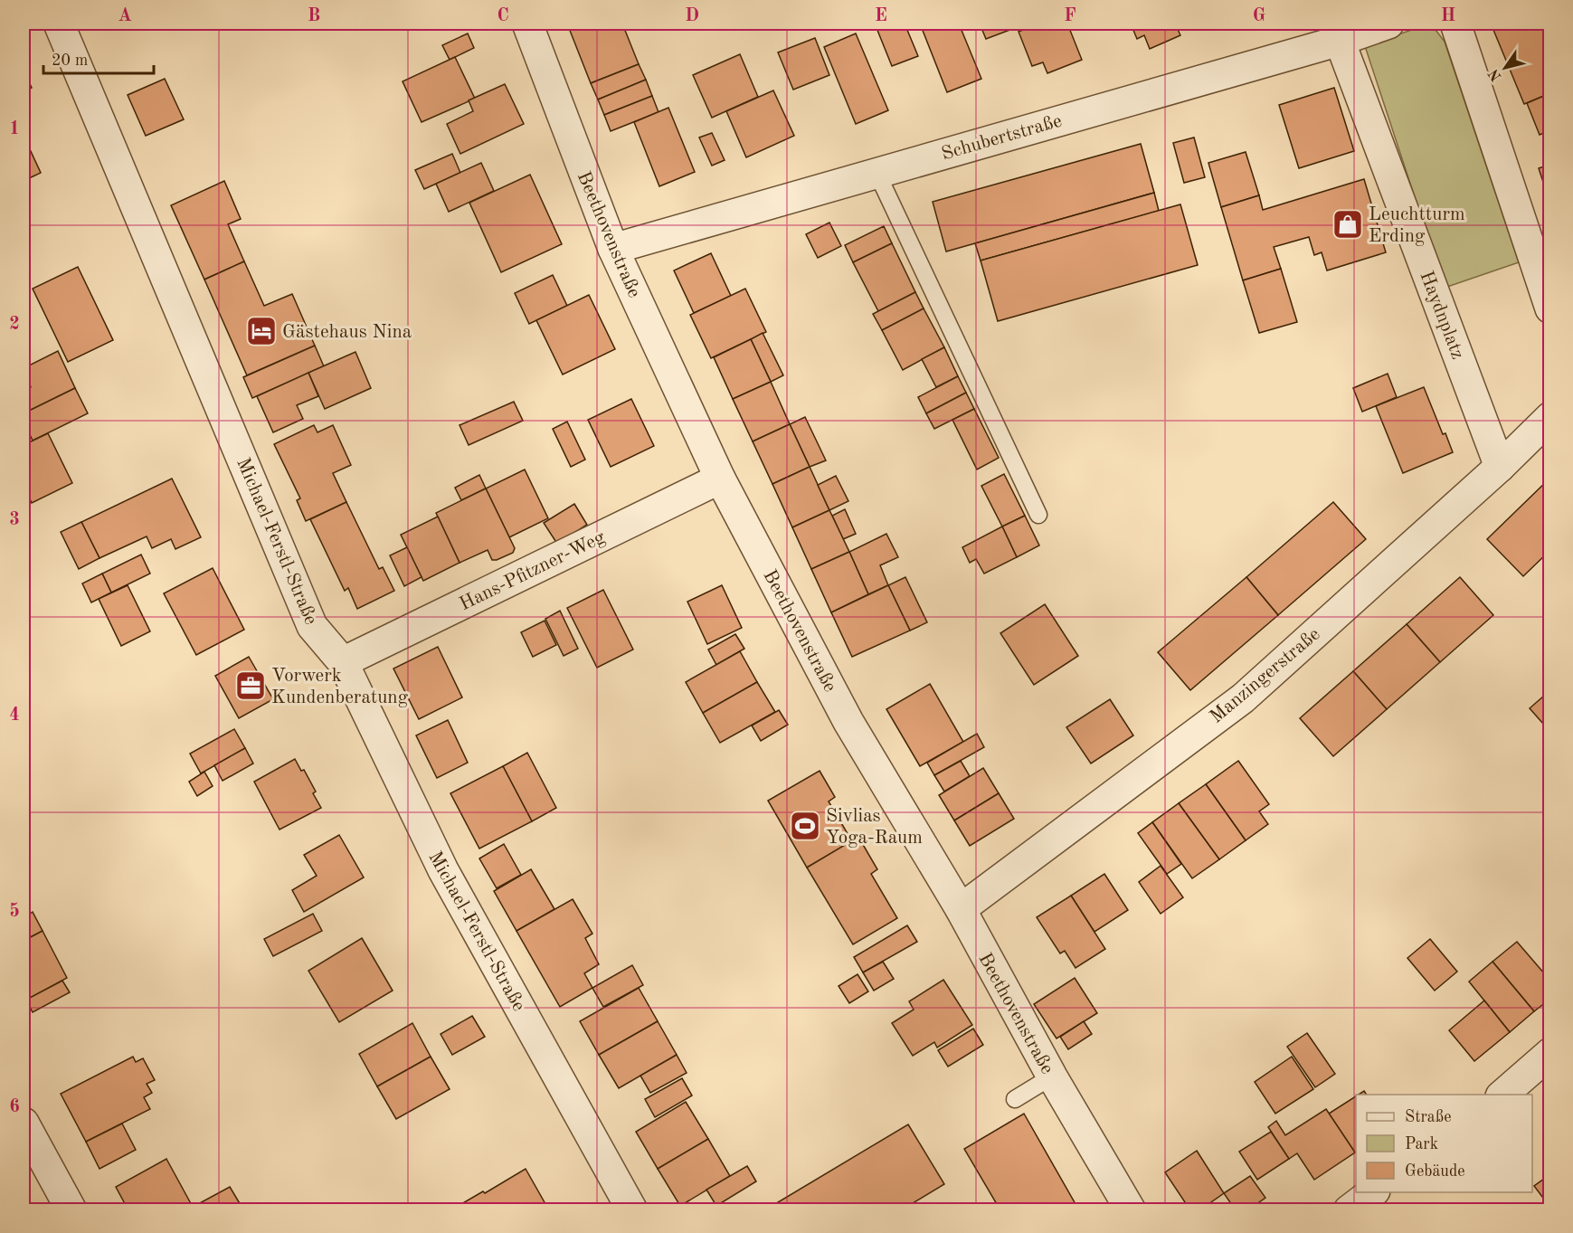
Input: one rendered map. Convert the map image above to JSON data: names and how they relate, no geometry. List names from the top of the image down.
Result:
{
  "streets": {
    "street": [
      "Schubertstraße",
      "Beethovenstraße",
      "Haydnplatz",
      "Michael-Ferstl-Straße",
      "Hans-Pfitzner-Weg",
      "Manzingerstraße"
    ]
  },
  "crossings": [
    ["Schubertstraße", "Beethovenstraße"],
    ["Schubertstraße", "Haydnplatz"],
    ["Beethovenstraße", "Hans-Pfitzner-Weg"],
    ["Beethovenstraße", "Manzingerstraße"],
    ["Haydnplatz", "Manzingerstraße"],
    ["Michael-Ferstl-Straße", "Hans-Pfitzner-Weg"]
  ],
  "places": {
    "shop": ["Leuchtturm Erding"],
    "hotel": ["Gästehaus Nina"],
    "office": ["Vorwerk Kundenberatung"],
    "sports": ["Sivlias Yoga-Raum"]
  },
  "legend": ["Straße", "Park", "Gebäude"],
  "scale_bar": "20 m",
  "north": "bottom left",
  "grid": {
    "columns": [
      "A",
      "B",
      "C",
      "D",
      "E",
      "F",
      "G",
      "H"
    ],
    "rows": [
      "1",
      "2",
      "3",
      "4",
      "5",
      "6"
    ]
  }
}
